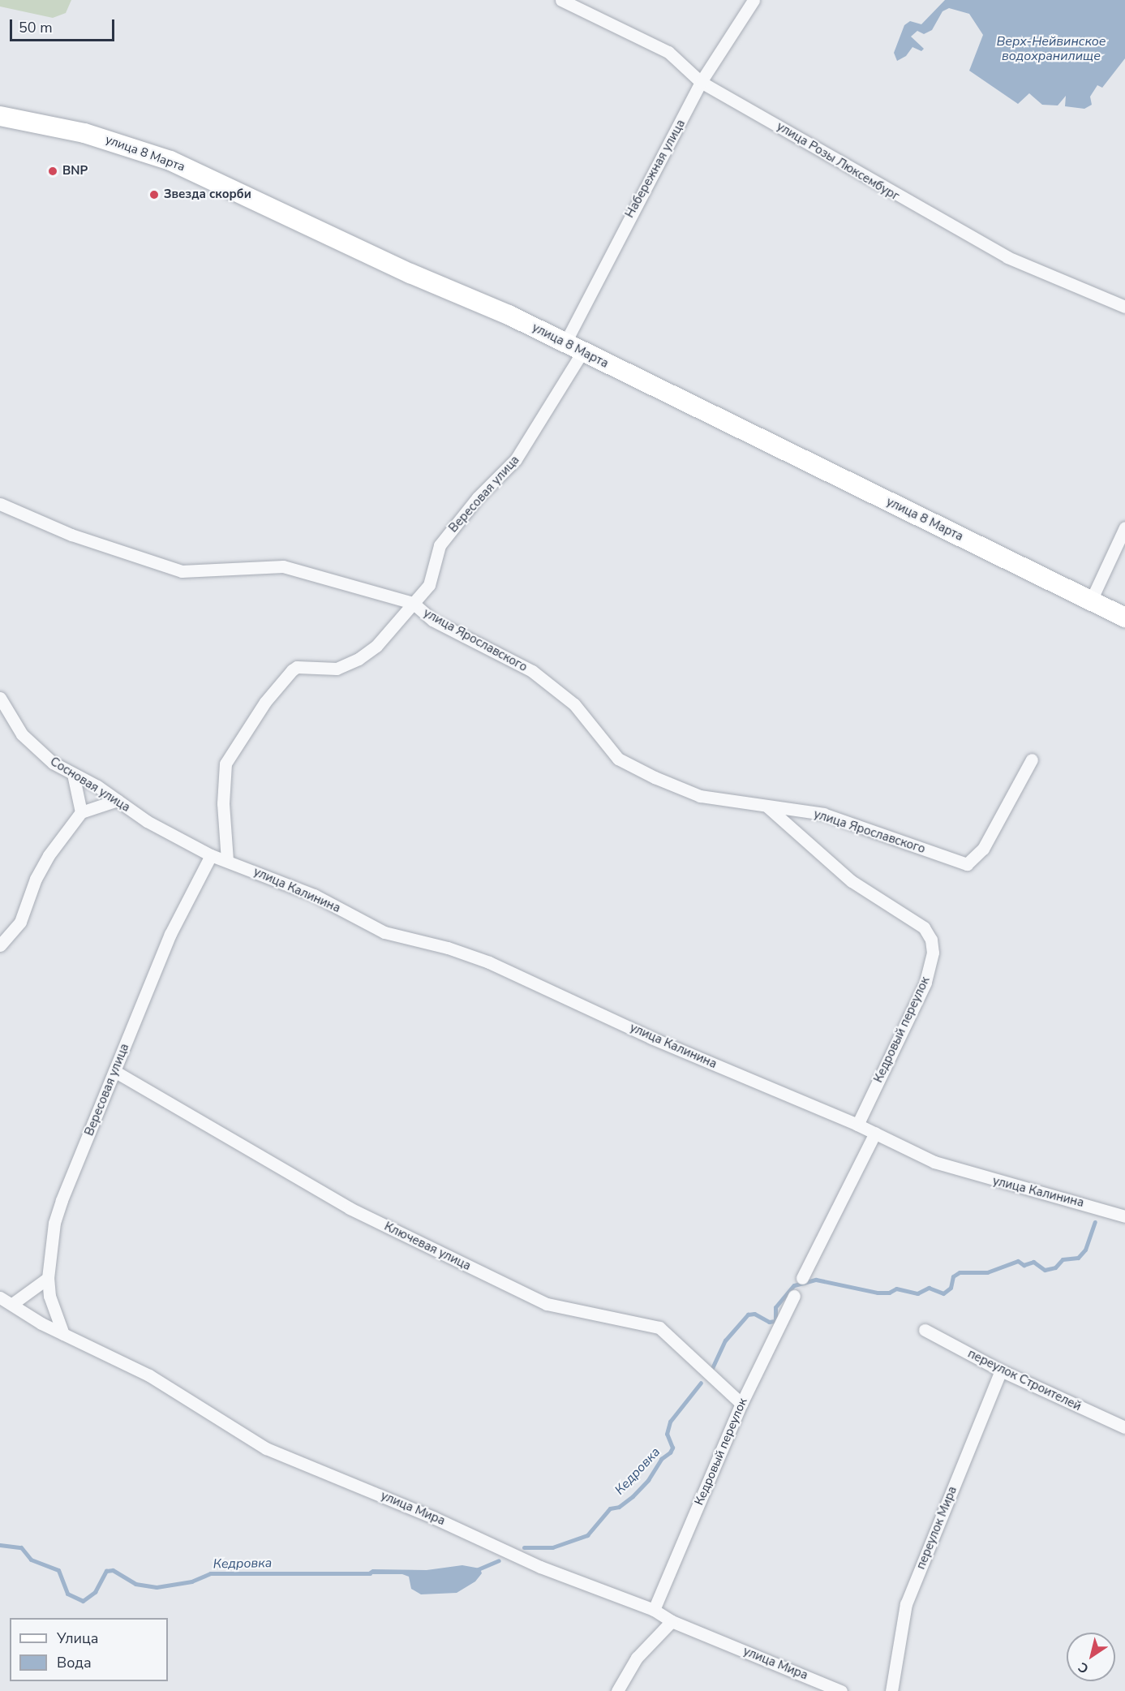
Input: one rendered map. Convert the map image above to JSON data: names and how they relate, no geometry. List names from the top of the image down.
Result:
{
  "streets": {
    "main road": ["улица 8 Марта"],
    "street": [
      "улица Розы Люксембург",
      "Набережная улица",
      "Вересовая улица",
      "улица Ярославского",
      "Сосновая улица",
      "улица Калинина",
      "Кедровый переулок",
      "Ключевая улица",
      "переулок Строителей",
      "улица Мира",
      "переулок Мира"
    ]
  },
  "crossings": [
    ["улица 8 Марта", "Набережная улица"],
    ["улица 8 Марта", "Вересовая улица"],
    ["улица Розы Люксембург", "Набережная улица"],
    ["Вересовая улица", "улица Ярославского"],
    ["Вересовая улица", "Сосновая улица"],
    ["Вересовая улица", "улица Калинина"],
    ["Вересовая улица", "Ключевая улица"],
    ["Вересовая улица", "улица Мира"],
    ["улица Ярославского", "Кедровый переулок"],
    ["Сосновая улица", "улица Калинина"],
    ["улица Калинина", "Кедровый переулок"],
    ["Кедровый переулок", "Ключевая улица"],
    ["Кедровый переулок", "улица Мира"],
    ["переулок Строителей", "переулок Мира"]
  ],
  "water": ["Верх-Нейвинское водохранилище", "Кедровка"],
  "places": ["BNP", "Звезда скорби"],
  "legend": ["Улица", "Вода"],
  "scale_bar": "50 m",
  "north": "bottom left"
}
